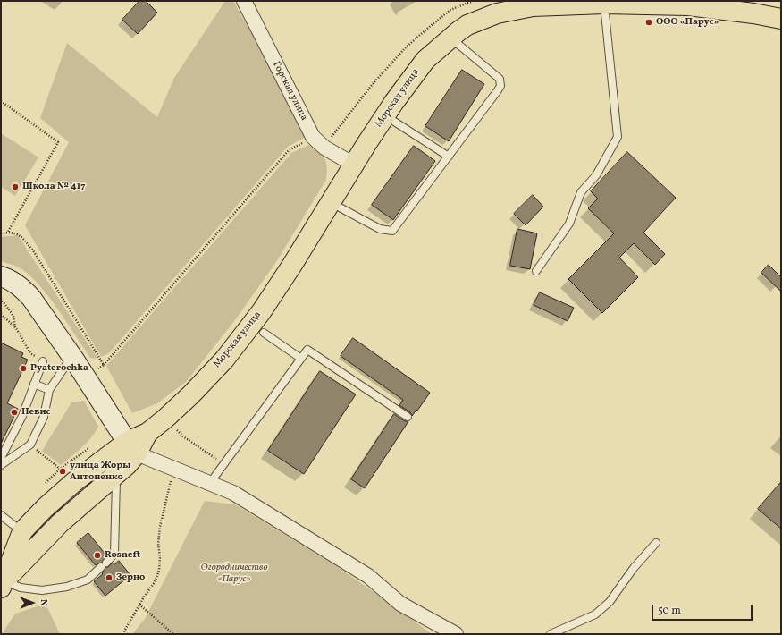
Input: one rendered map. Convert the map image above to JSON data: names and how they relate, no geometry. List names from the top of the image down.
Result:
{
  "streets": {
    "main road": ["Морская улица"],
    "street": ["Горская улица"]
  },
  "crossings": [
    ["Горская улица", "Морская улица"]
  ],
  "parks": ["Огородничество «Парус»"],
  "places": [
    "ООО «Парус»",
    "Школа № 417",
    "Pyaterochka",
    "Невис",
    "улица Жоры Антоненко",
    "Rosneft",
    "Зерно"
  ],
  "scale_bar": "50 m",
  "north": "right"
}
